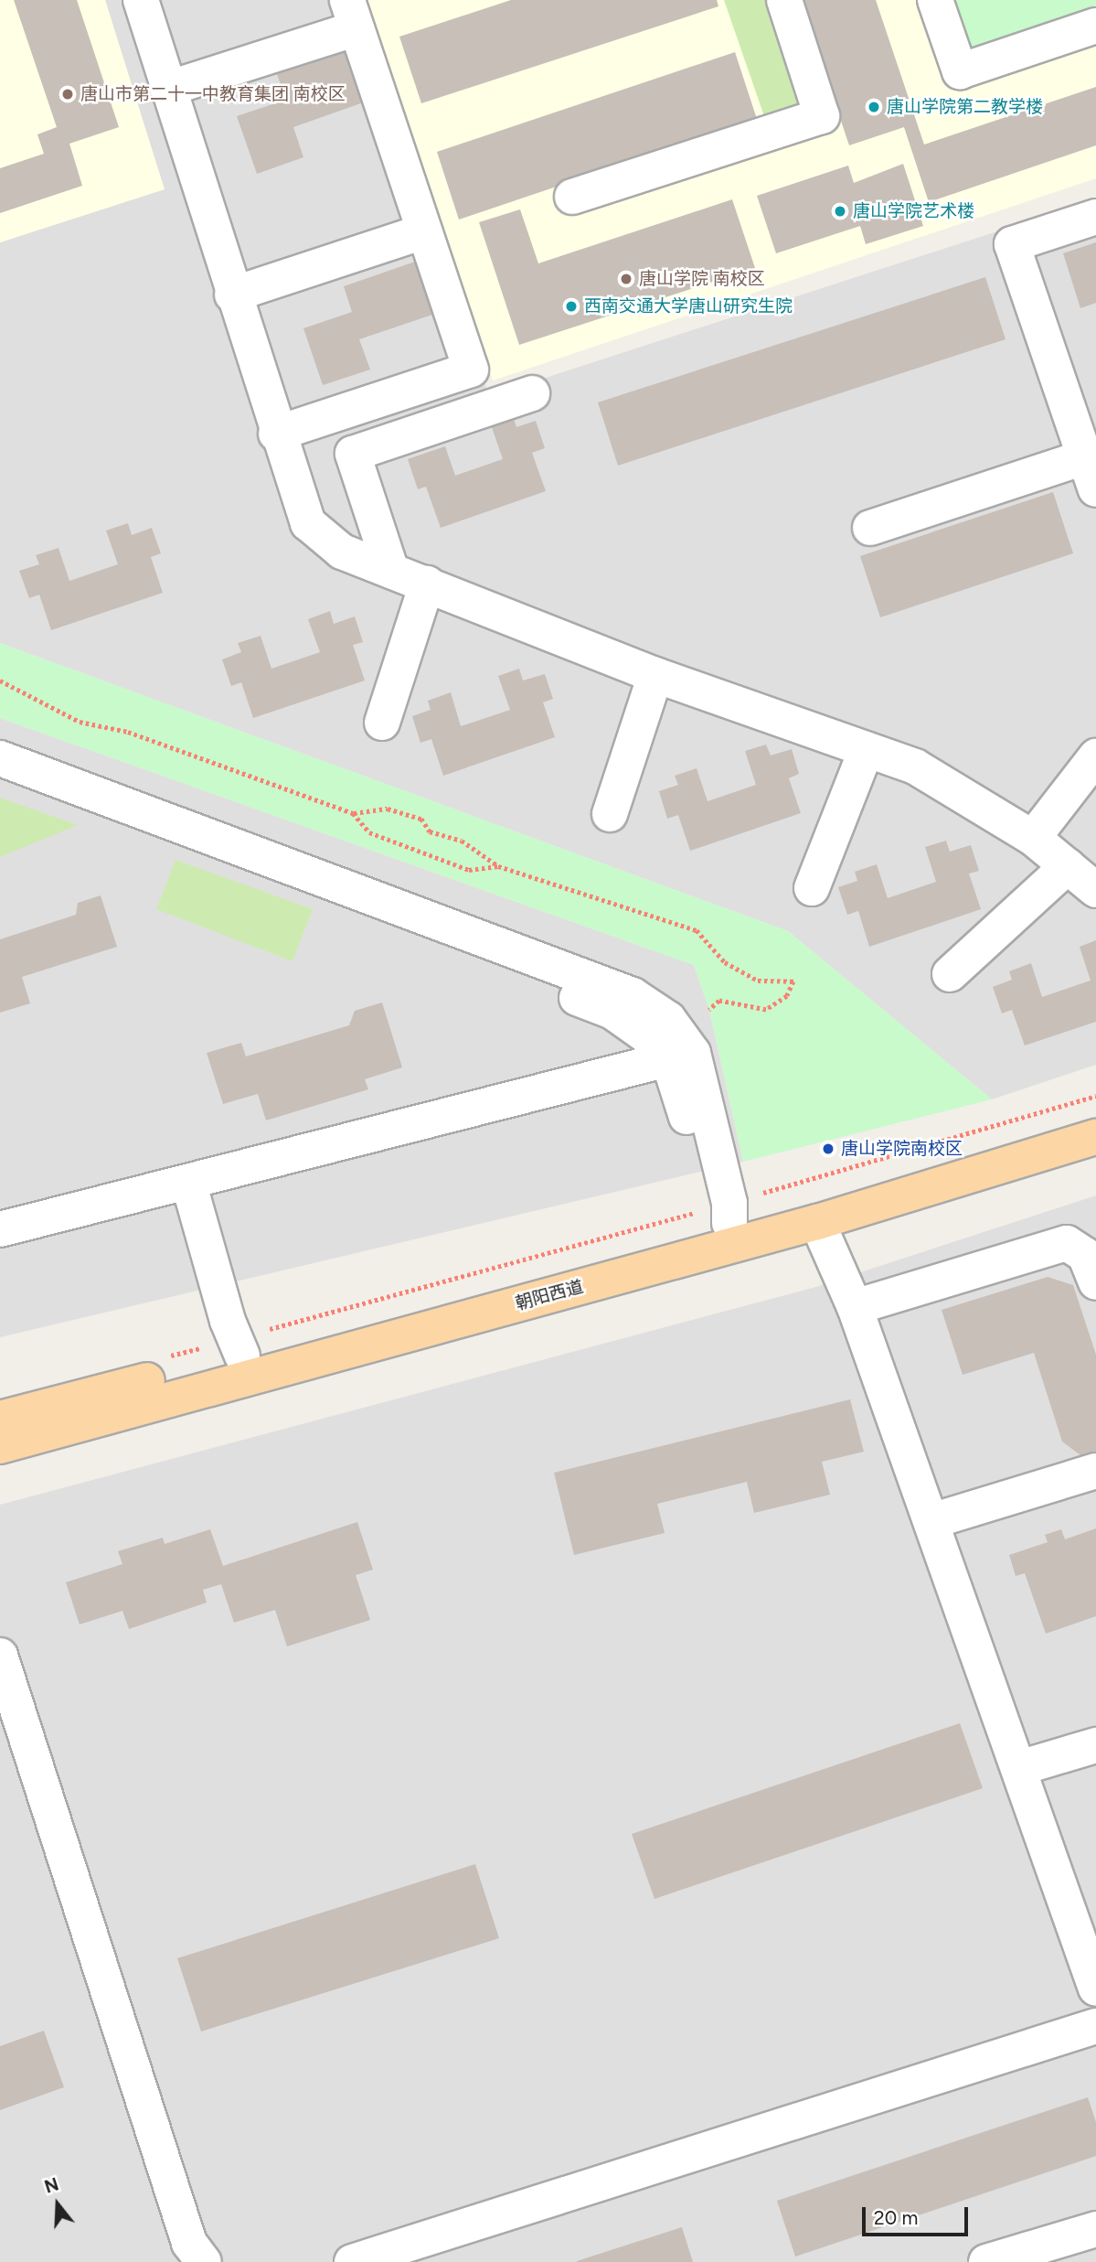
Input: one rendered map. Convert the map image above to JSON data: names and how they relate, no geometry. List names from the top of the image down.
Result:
{
  "streets": {
    "main road": ["朝阳西道"]
  },
  "places": [
    "唐山市第二十一中教育集团 南校区",
    "唐山学院第二教学楼",
    "唐山学院艺术楼",
    "唐山学院 南校区",
    "西南交通大学唐山研究生院",
    "唐山学院南校区"
  ],
  "scale_bar": "20 m",
  "north": "top"
}
